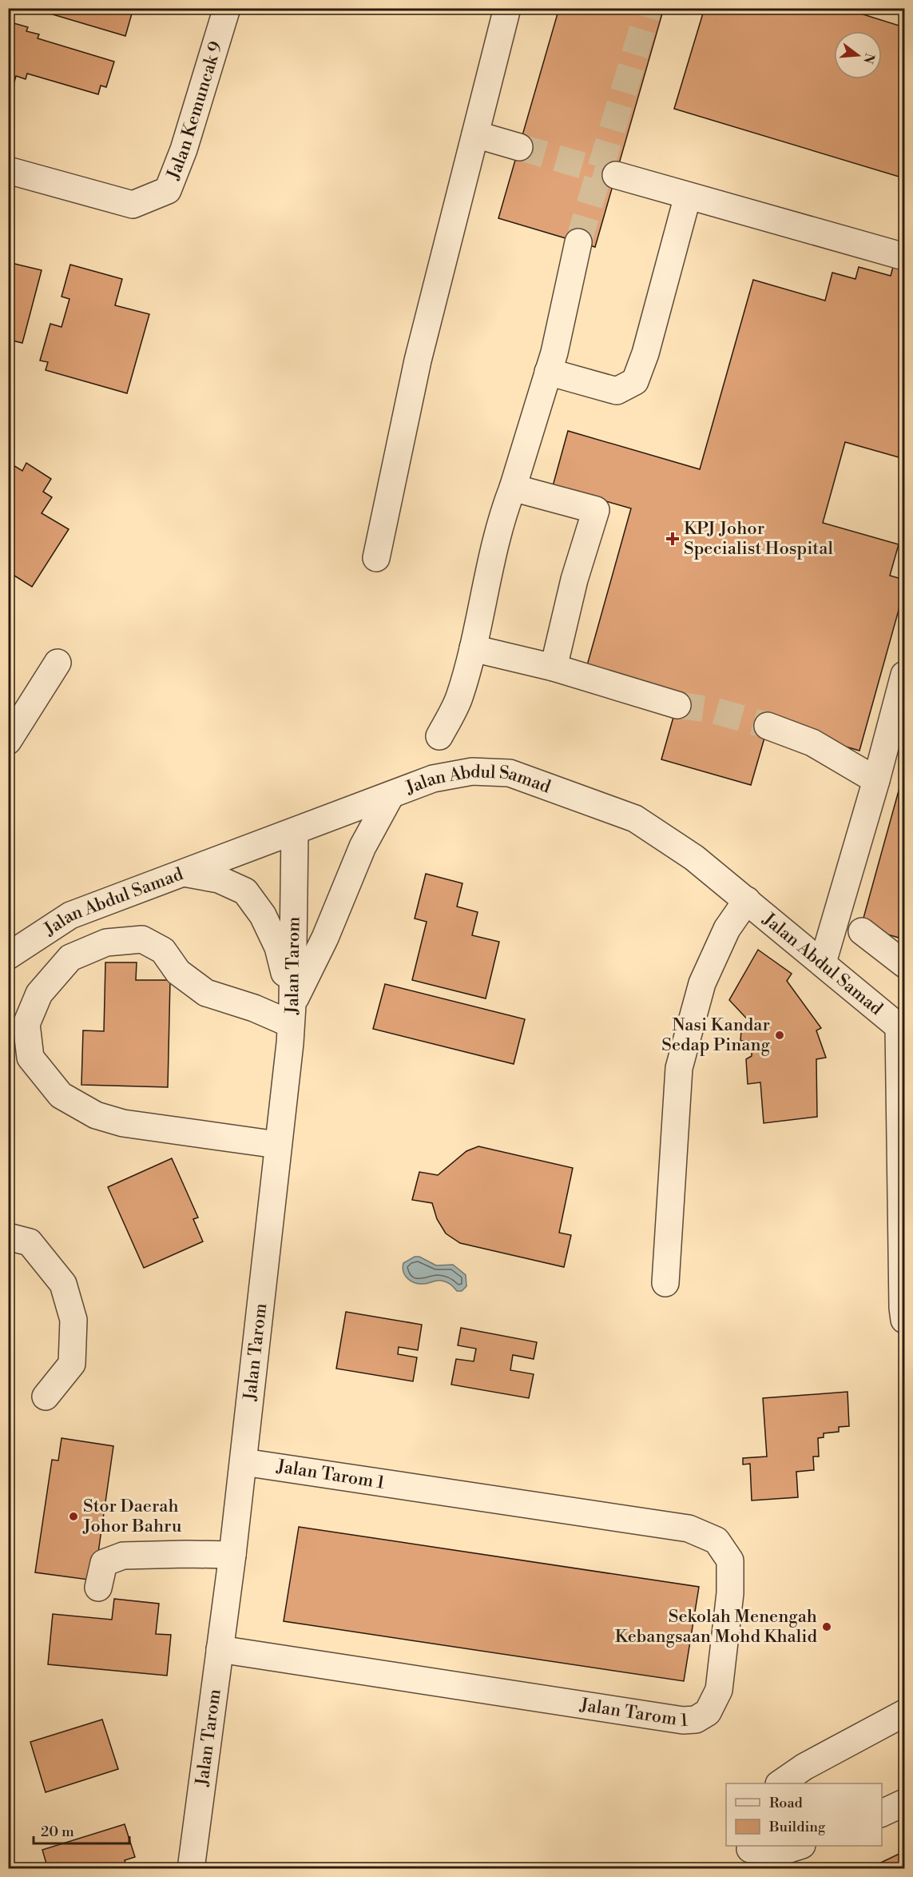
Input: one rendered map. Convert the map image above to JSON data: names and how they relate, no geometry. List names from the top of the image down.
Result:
{
  "streets": {
    "street": [
      "Jalan Kemuncak 9",
      "Jalan Abdul Samad",
      "Jalan Tarom",
      "Jalan Tarom 1"
    ]
  },
  "crossings": [
    ["Jalan Abdul Samad", "Jalan Tarom"],
    ["Jalan Tarom", "Jalan Tarom 1"]
  ],
  "places": {
    "health": ["KPJ Johor Specialist Hospital"],
    "other": ["Nasi Kandar Sedap Pinang", "Stor Daerah Johor Bahru", "Sekolah Menengah Kebangsaan Mohd Khalid"]
  },
  "legend": ["Road", "Building"],
  "scale_bar": "20 m",
  "north": "right"
}
